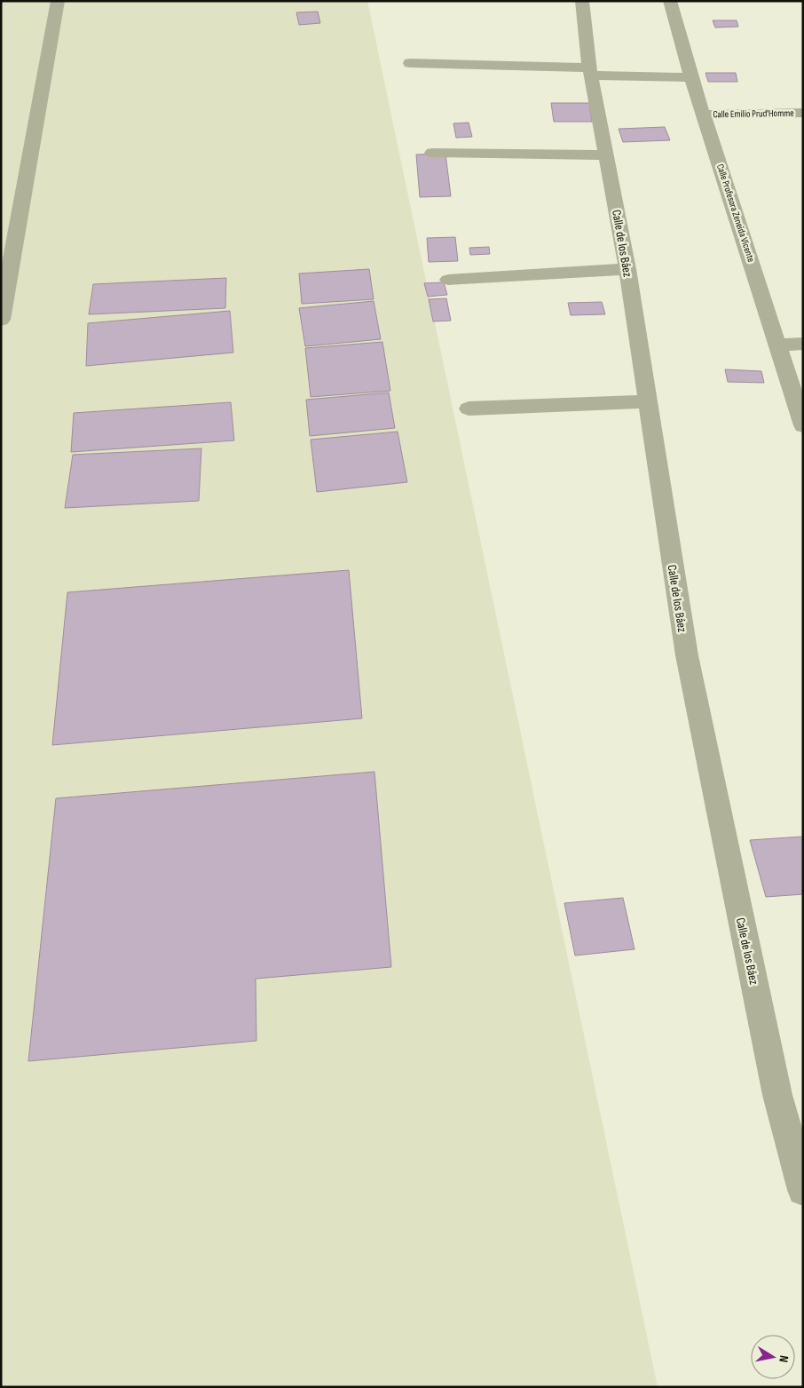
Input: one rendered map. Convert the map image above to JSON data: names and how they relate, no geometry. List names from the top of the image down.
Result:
{
  "streets": {
    "street": ["Calle Emilio Prud'Homme", "Calle Profesora Zeneida Vicente", "Calle de los Báez"]
  },
  "crossings": [
    ["Calle Emilio Prud'Homme", "Calle Profesora Zeneida Vicente"]
  ],
  "north": "right"
}
